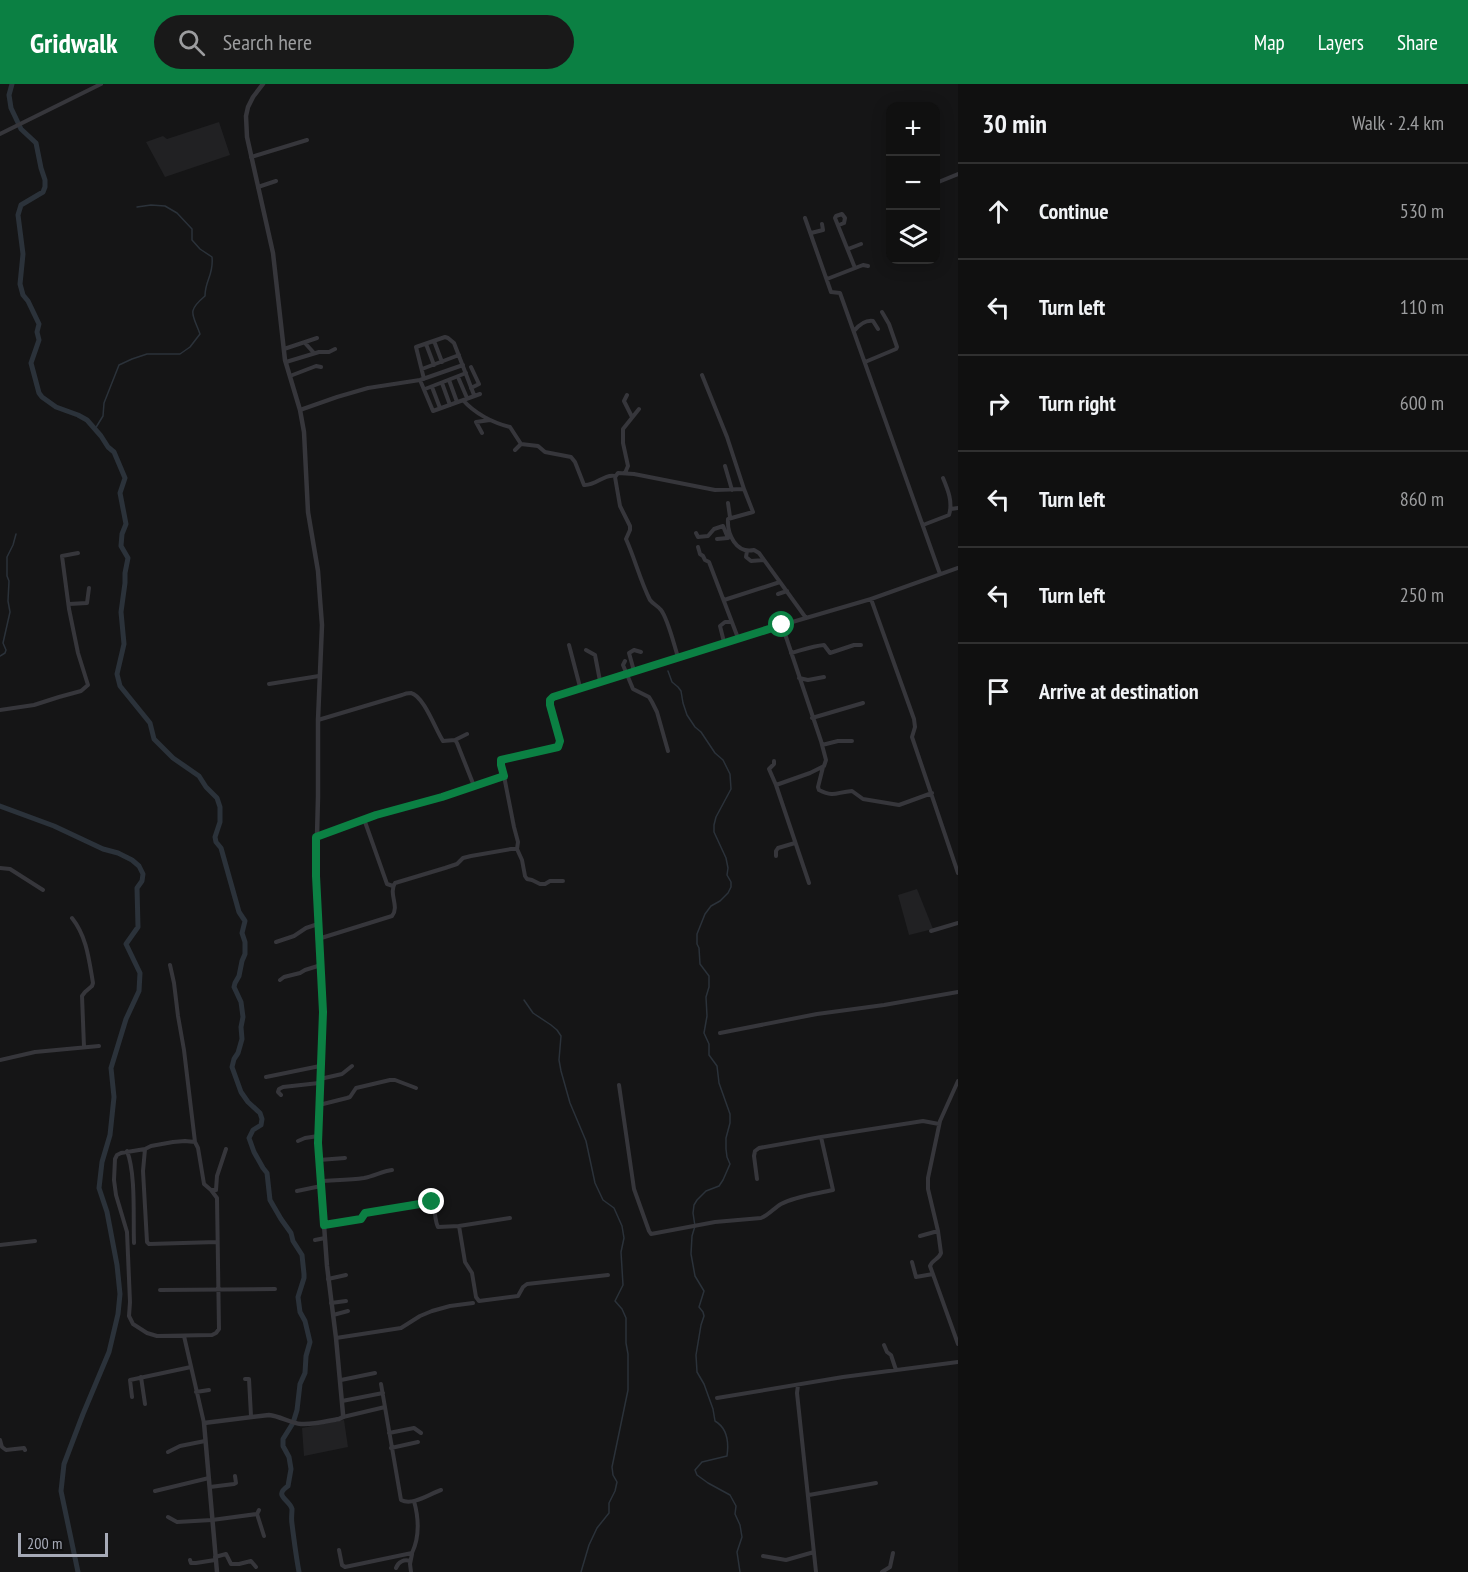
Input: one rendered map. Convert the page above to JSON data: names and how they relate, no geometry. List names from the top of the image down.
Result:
{
  "scale_bar": "200 m",
  "page": {
    "header": "Gridwalk",
    "search": "Search here",
    "nav": ["Map", "Layers", "Share"],
    "heading": ["30 min", "Walk · 2.4 km"],
    "map_buttons": ["+", "−"],
    "list": [
      ["Continue", "530 m"],
      ["Turn left", "110 m"],
      ["Turn right", "600 m"],
      ["Turn left", "860 m"],
      ["Turn left", "250 m"],
      "Arrive at destination"
    ],
    "scale": "200 m"
  }
}
